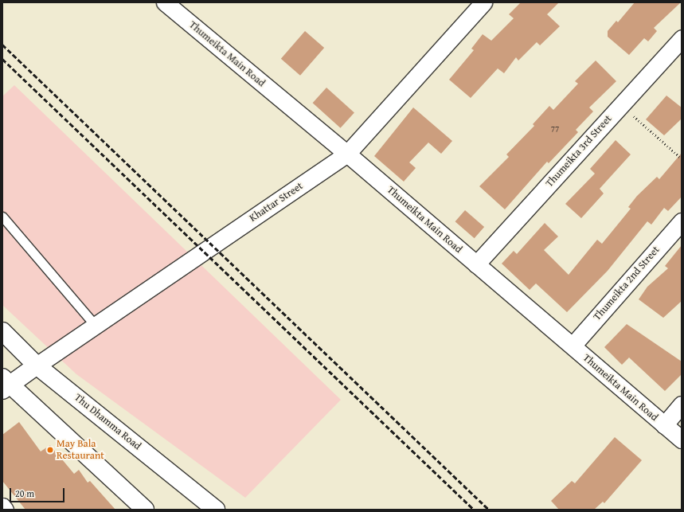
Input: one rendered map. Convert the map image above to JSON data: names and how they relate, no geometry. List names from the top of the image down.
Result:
{
  "streets": {
    "main road": ["Thu Dhamma Road"],
    "street": [
      "Thumeikta Main Road",
      "Thumeikta 3rd Street",
      "Khattar Street",
      "Thumeikta 2nd Street"
    ]
  },
  "crossings": [
    ["Thumeikta Main Road", "Thumeikta 3rd Street"],
    ["Thumeikta Main Road", "Khattar Street"],
    ["Thumeikta Main Road", "Thumeikta 2nd Street"],
    ["Khattar Street", "Thu Dhamma Road"]
  ],
  "places": ["May Bala Restaurant"],
  "house_numbers": ["77"],
  "scale_bar": "20 m"
}
